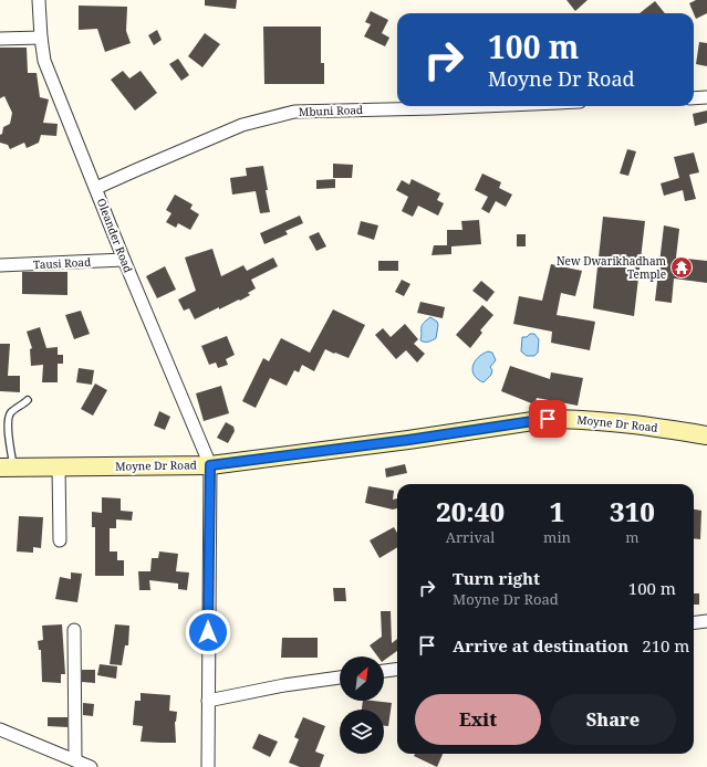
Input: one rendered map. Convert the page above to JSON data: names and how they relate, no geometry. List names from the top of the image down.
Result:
{
  "streets": {
    "main road": ["Moyne Dr Road"],
    "street": ["Mbuni Road", "Oleander Road", "Tausi Road"]
  },
  "crossings": [
    ["Mbuni Road", "Oleander Road"],
    ["Oleander Road", "Tausi Road"],
    ["Oleander Road", "Moyne Dr Road"]
  ],
  "places": {
    "temple": ["New Dwarikhadham Temple"]
  },
  "north": "top right",
  "page": {
    "turn": ["100 m", "Moyne Dr Road"],
    "eta": [
      "20:40",
      "Arrival",
      "1",
      "min",
      "310",
      "m"
    ],
    "list": [
      {
        "name": "Turn right",
        "note": "Moyne Dr Road",
        "value": "100 m"
      },
      {
        "name": "Arrive at destination",
        "value": "210 m"
      }
    ],
    "buttons": ["Exit", "Share"]
  }
}
